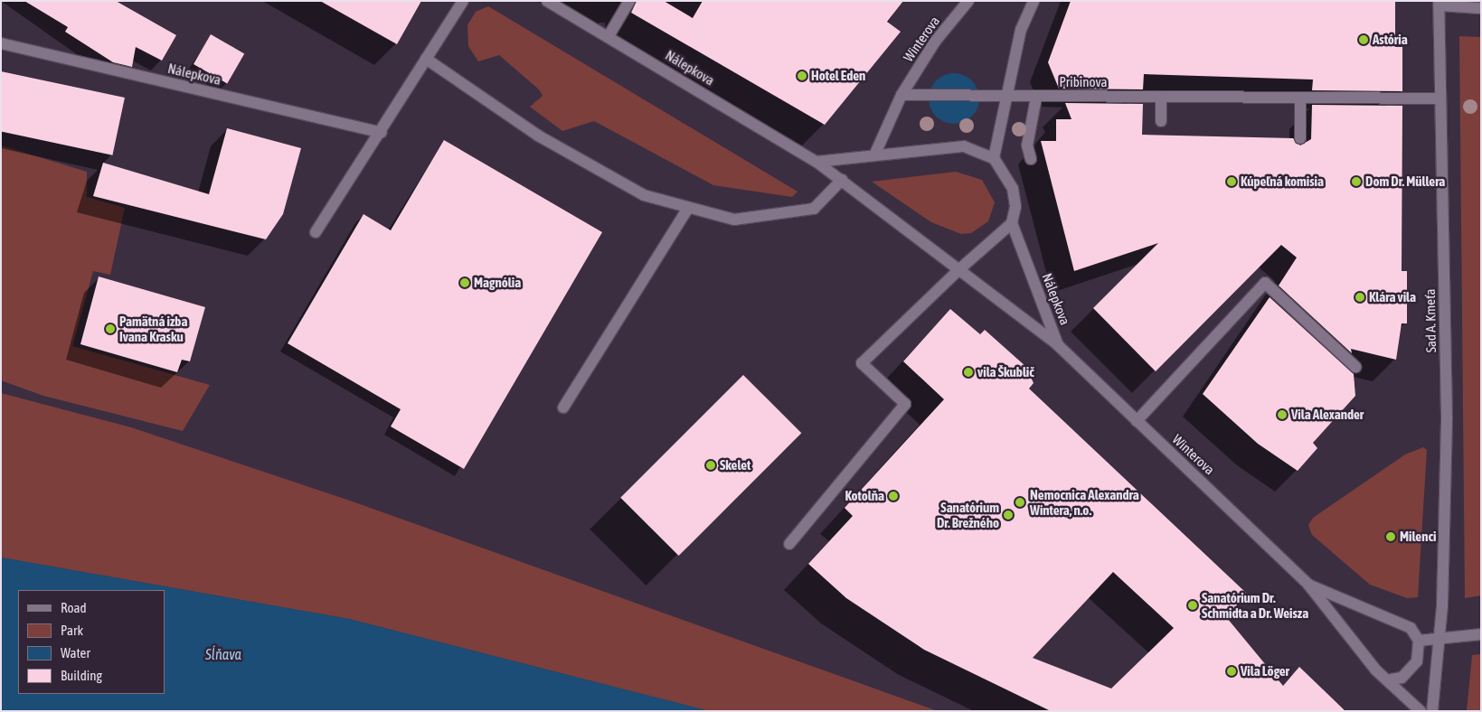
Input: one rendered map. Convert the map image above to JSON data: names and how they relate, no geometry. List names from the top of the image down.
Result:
{
  "streets": {
    "street": [
      "Winterova",
      "Nálepkova",
      "Pribinova",
      "Sad A. Kmeťa"
    ]
  },
  "crossings": [
    ["Winterova", "Nálepkova"],
    ["Pribinova", "Sad A. Kmeťa"]
  ],
  "water": ["Sĺňava"],
  "places": [
    "Astória",
    "Hotel Eden",
    "Kúpeľná komisia",
    "Dom Dr. Müllera",
    "Magnólia",
    "Klára vila",
    "Pamätná izba Ivana Krasku",
    "vila Škublič",
    "Vila Alexander",
    "Skelet",
    "Kotolňa",
    "Nemocnica Alexandra Wintera, n.o.",
    "Sanatórium Dr. Brežného",
    "Milenci",
    "Sanatórium Dr. Schmidta a Dr. Weisza",
    "Vila Löger"
  ],
  "legend": [
    "Road",
    "Park",
    "Water",
    "Building"
  ]
}
